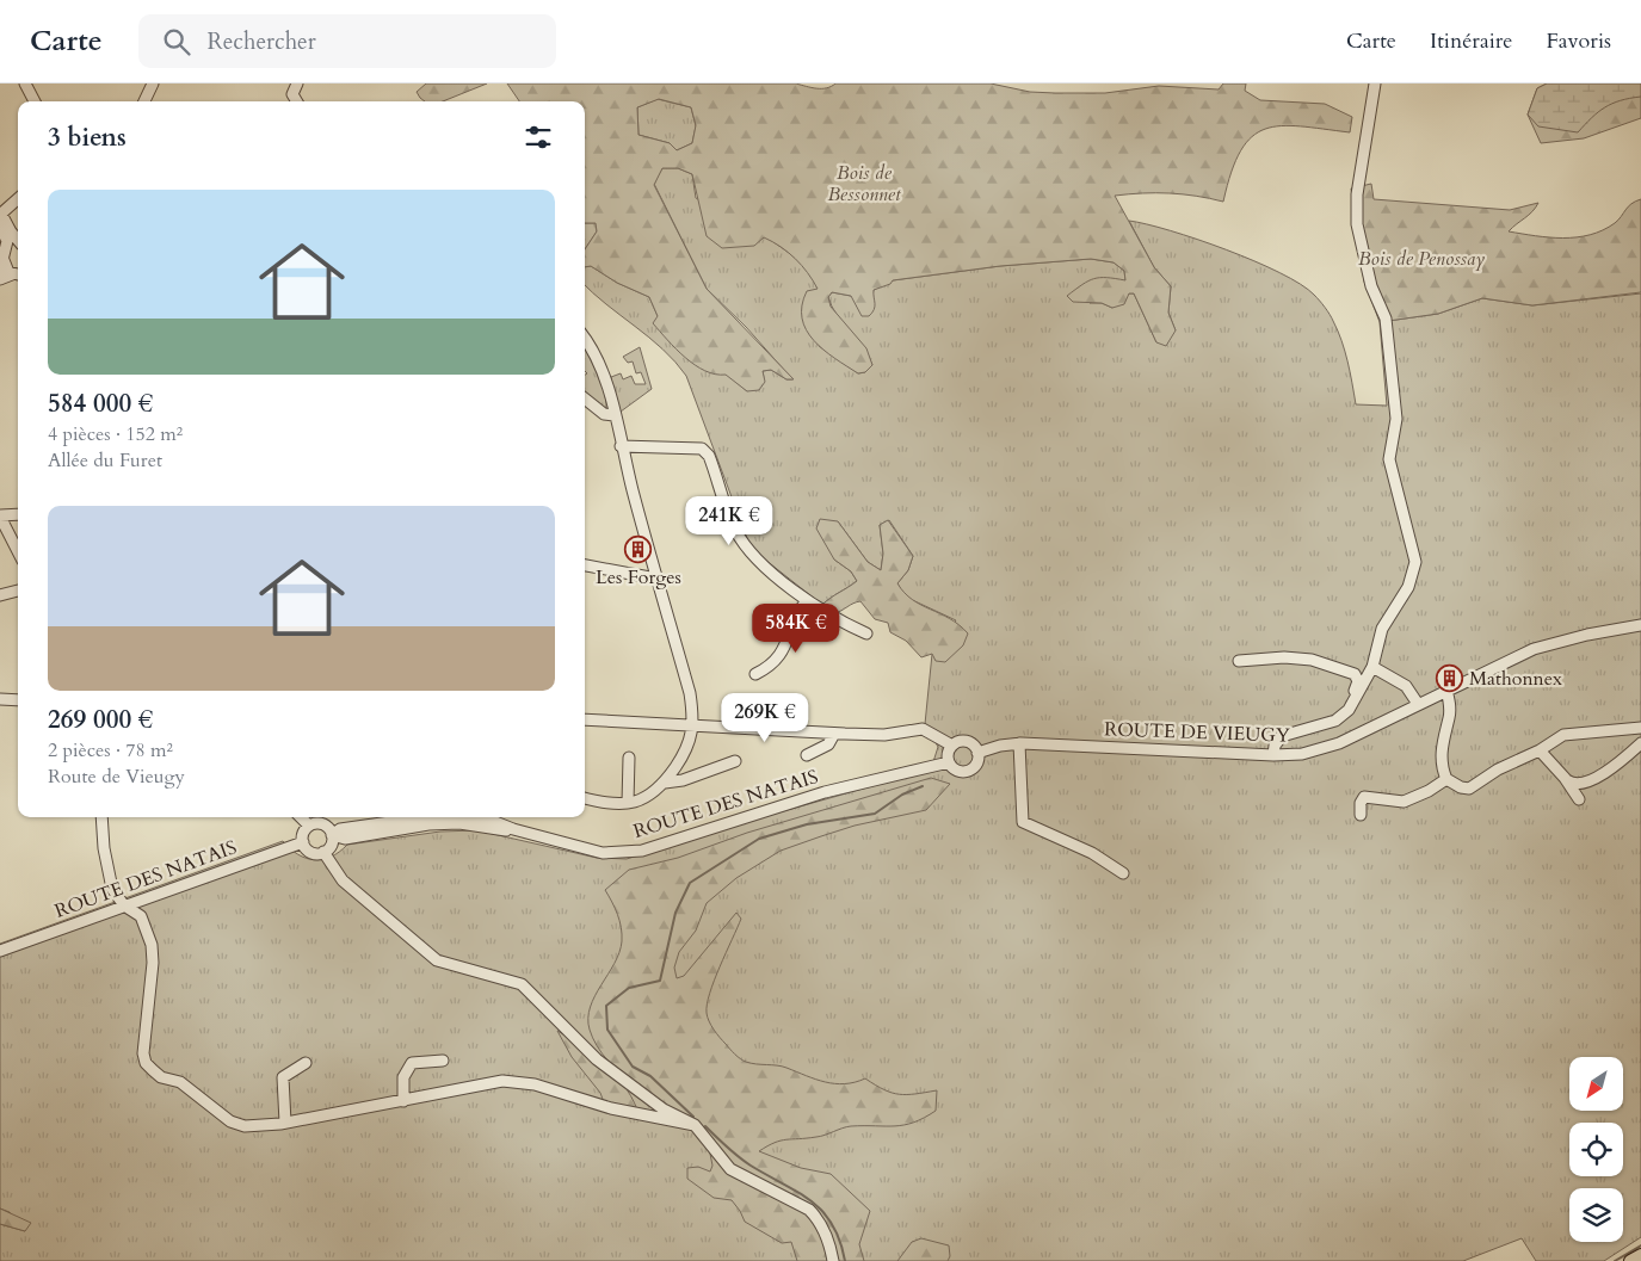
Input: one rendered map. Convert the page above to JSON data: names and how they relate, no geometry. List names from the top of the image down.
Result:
{
  "streets": {
    "street": ["ROUTE DE VIEUGY", "ROUTE DES NATAIS"]
  },
  "crossings": [
    ["ROUTE DE VIEUGY", "ROUTE DES NATAIS"]
  ],
  "parks": ["Bois de Bessonnet", "Bois de Penossay"],
  "places": {
    "building": ["Les Forges", "Mathonnex"]
  },
  "north": "bottom left",
  "page": {
    "header": "Carte",
    "search": "Rechercher",
    "nav": ["Carte", "Itinéraire", "Favoris"],
    "heading": "3 biens",
    "list": [
      {
        "name": "584 000 €",
        "note": "4 pièces · 152 m² · Allée du Furet"
      },
      {
        "name": "269 000 €",
        "note": "2 pièces · 78 m² · Route de Vieugy"
      }
    ],
    "price": ["241K €", "584K €", "269K €"]
  }
}
